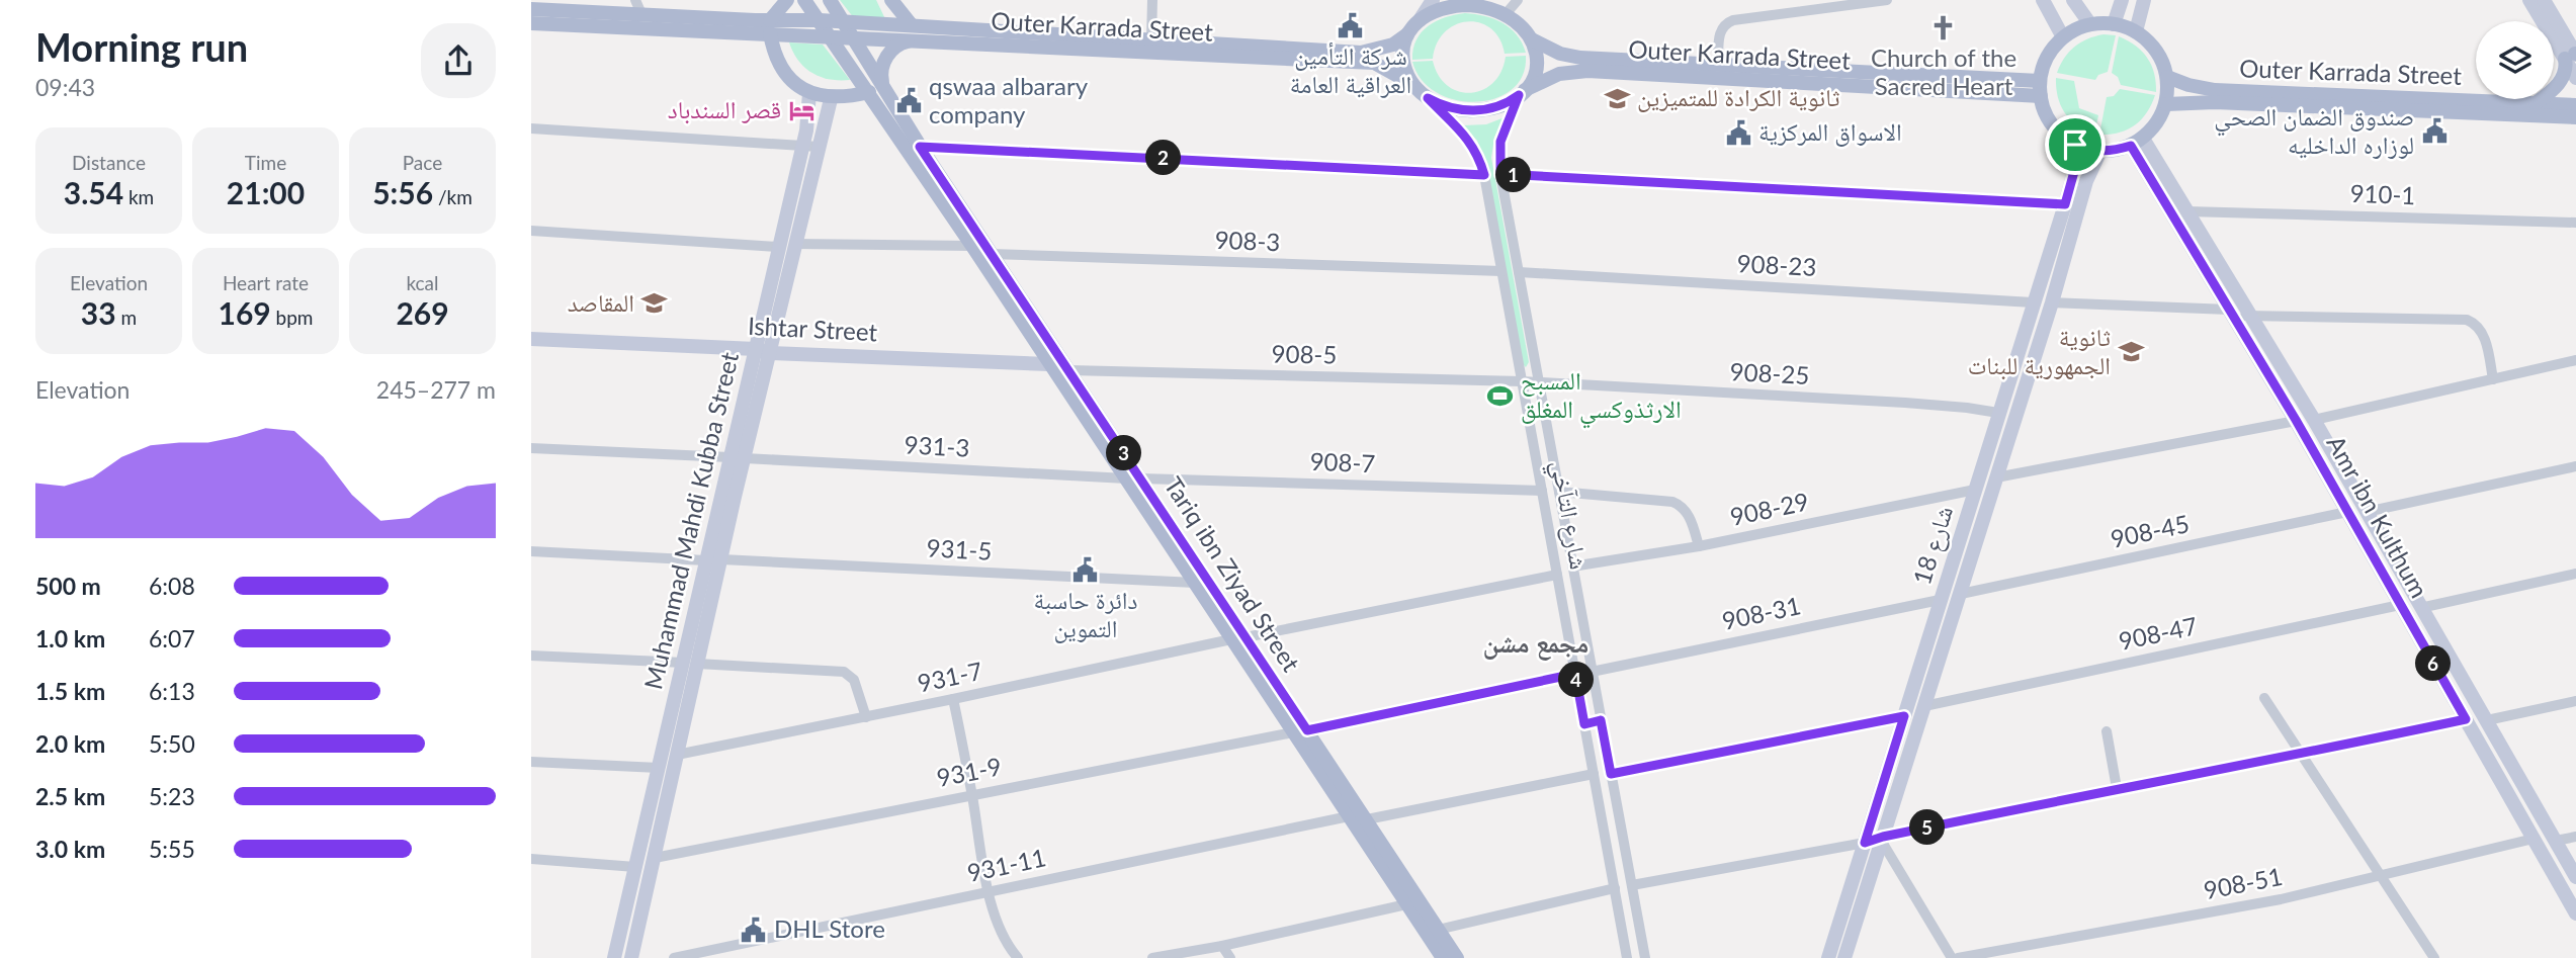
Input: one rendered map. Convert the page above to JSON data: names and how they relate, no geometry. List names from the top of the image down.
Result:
{
  "streets": {
    "main road": ["Outer Karrada Street", "Tariq ibn Ziyad Street"],
    "street": [
      "910-1",
      "908-3",
      "908-23",
      "Ishtar Street",
      "908-5",
      "908-25",
      "931-3",
      "908-7",
      "908-29",
      "شارع التآخي",
      "Amr ibn Kulthum",
      "Muhammad Mahdi Kubba Street",
      "908-45",
      "شارع 18",
      "931-5",
      "908-31",
      "908-47",
      "931-7",
      "931-9",
      "931-11",
      "908-51"
    ]
  },
  "crossings": [
    ["Outer Karrada Street", "شارع التآخي"],
    ["Outer Karrada Street", "Amr ibn Kulthum"],
    ["Outer Karrada Street", "شارع 18"],
    ["Outer Karrada Street", "Tariq ibn Ziyad Street"],
    ["910-1", "Amr ibn Kulthum"],
    ["908-3", "شارع التآخي"],
    ["908-3", "Tariq ibn Ziyad Street"],
    ["908-23", "شارع التآخي"],
    ["908-23", "شارع 18"],
    ["Ishtar Street", "Muhammad Mahdi Kubba Street"],
    ["Ishtar Street", "Tariq ibn Ziyad Street"],
    ["908-5", "908-25"],
    ["908-5", "شارع التآخي"],
    ["908-5", "Tariq ibn Ziyad Street"],
    ["908-25", "شارع التآخي"],
    ["908-25", "شارع 18"],
    ["931-3", "Muhammad Mahdi Kubba Street"],
    ["931-3", "Tariq ibn Ziyad Street"],
    ["908-7", "شارع التآخي"],
    ["908-7", "Tariq ibn Ziyad Street"],
    ["908-29", "شارع التآخي"],
    ["908-29", "شارع 18"],
    ["شارع التآخي", "908-31"],
    ["شارع التآخي", "931-7"],
    ["شارع التآخي", "931-9"],
    ["Amr ibn Kulthum", "908-45"],
    ["Amr ibn Kulthum", "شارع 18"],
    ["Amr ibn Kulthum", "908-47"],
    ["Amr ibn Kulthum", "908-51"],
    ["Muhammad Mahdi Kubba Street", "931-5"],
    ["Muhammad Mahdi Kubba Street", "931-7"],
    ["Muhammad Mahdi Kubba Street", "931-9"],
    ["908-45", "شارع 18"],
    ["شارع 18", "908-31"],
    ["شارع 18", "908-47"],
    ["931-5", "Tariq ibn Ziyad Street"],
    ["Tariq ibn Ziyad Street", "931-7"],
    ["Tariq ibn Ziyad Street", "931-9"],
    ["Tariq ibn Ziyad Street", "931-11"]
  ],
  "districts": ["مجمع مشن"],
  "places": {
    "public building": [
      "شركة التأمين العراقية العامة",
      "qswaa albarary company",
      "صندوق الضمان الصحي لوزاره الداخليه",
      "الاسواق المركزية",
      "دائرة حاسبة التموين",
      "DHL Store"
    ],
    "church": ["Church of the Sacred Heart"],
    "school or university": ["ثانوية الكرادة للمتميزين", "المقاصد", "ثانوية الجمهورية للبنات"],
    "hotel": ["قصر السندباد"],
    "sports": ["المسبح الارثذوكسي المغلق"]
  },
  "page": {
    "heading": ["Morning run", "09:43"],
    "stats": [
      ["Distance", "3.54 km"],
      ["Time", "21:00"],
      ["Pace", "5:56 /km"],
      ["Elevation", "33 m"],
      ["Heart rate", "169 bpm"],
      ["kcal", "269"]
    ],
    "pins": [
      "2",
      "1",
      "3",
      "6",
      "4",
      "5"
    ],
    "chart": ["Elevation", "245–277 m"],
    "list": [
      {
        "name": "500 m",
        "note": "6:08"
      },
      {
        "name": "1.0 km",
        "note": "6:07"
      },
      {
        "name": "1.5 km",
        "note": "6:13"
      },
      {
        "name": "2.0 km",
        "note": "5:50"
      },
      {
        "name": "2.5 km",
        "note": "5:23"
      },
      {
        "name": "3.0 km",
        "note": "5:55"
      }
    ]
  }
}
